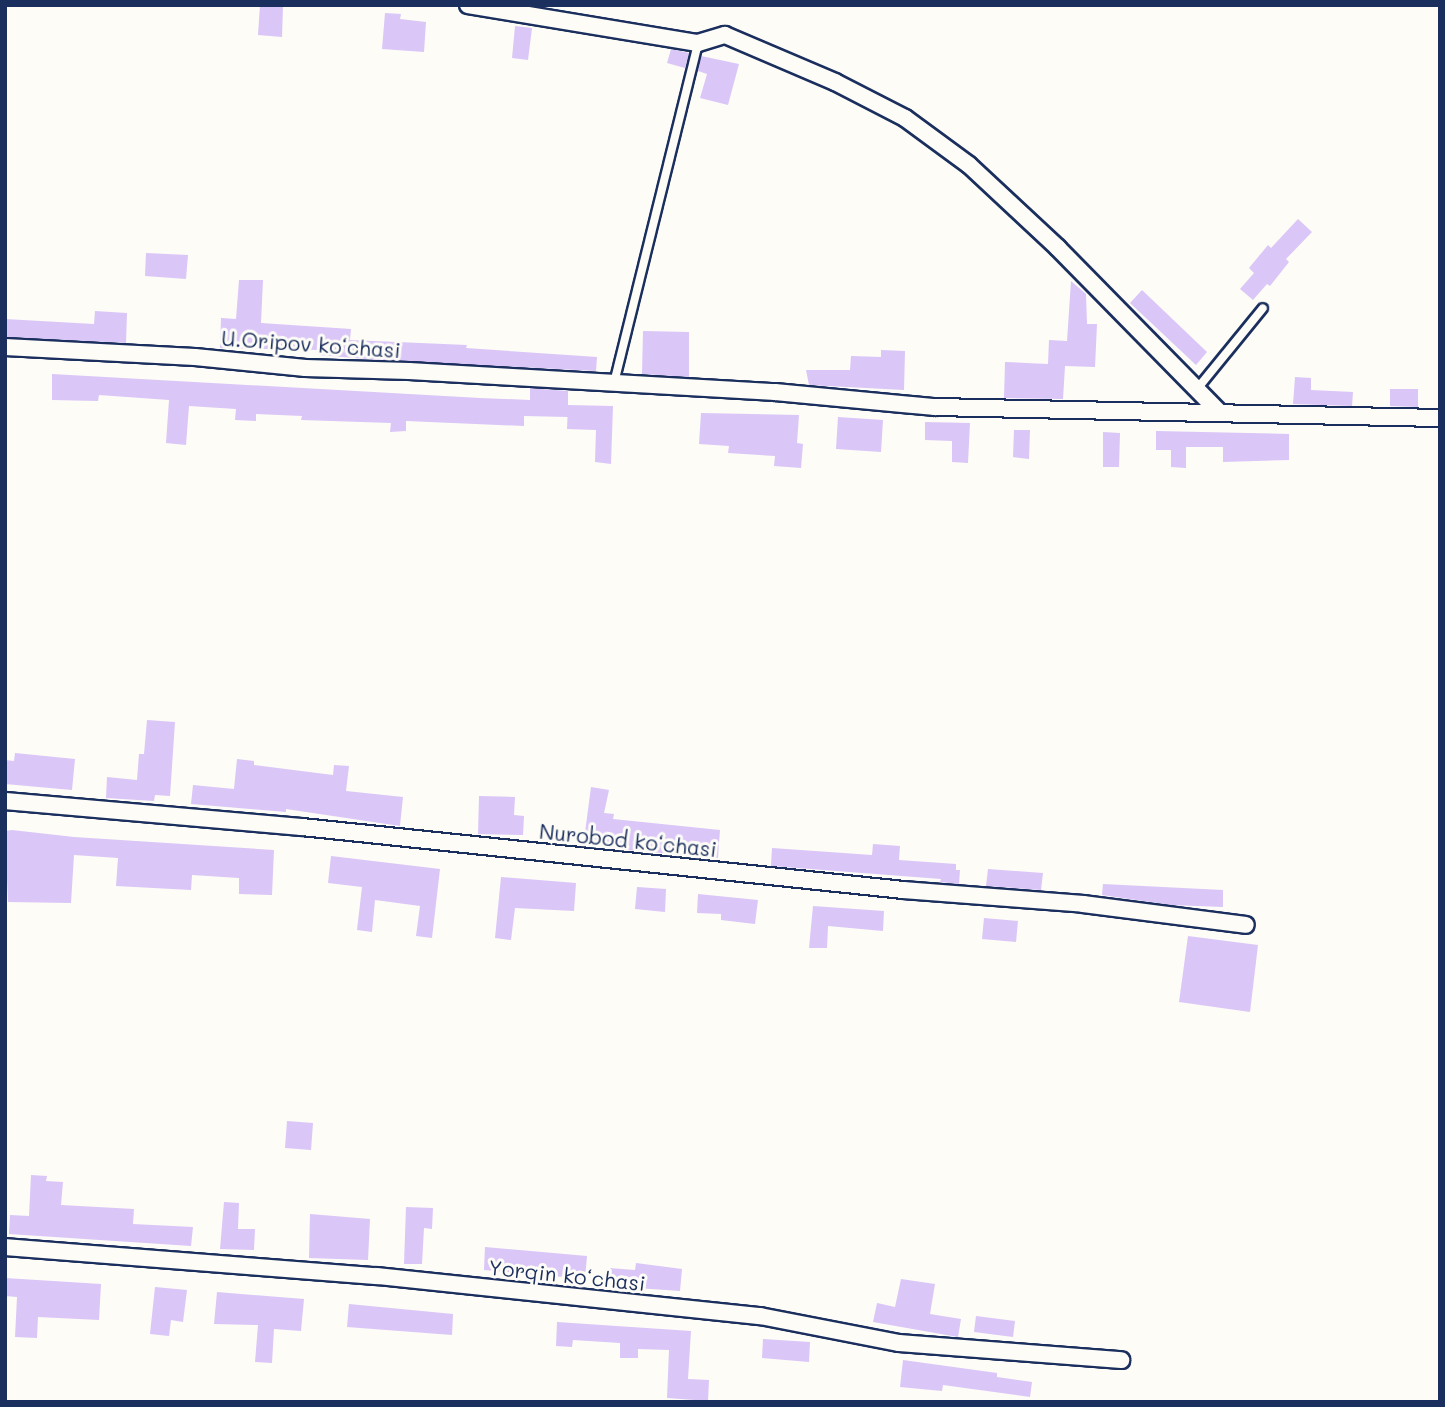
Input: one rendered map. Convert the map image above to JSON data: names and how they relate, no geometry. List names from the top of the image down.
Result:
{
  "streets": {
    "street": ["U.Oripov koʻchasi", "Nurobod koʻchasi", "Yorqin koʻchasi"]
  }
}
